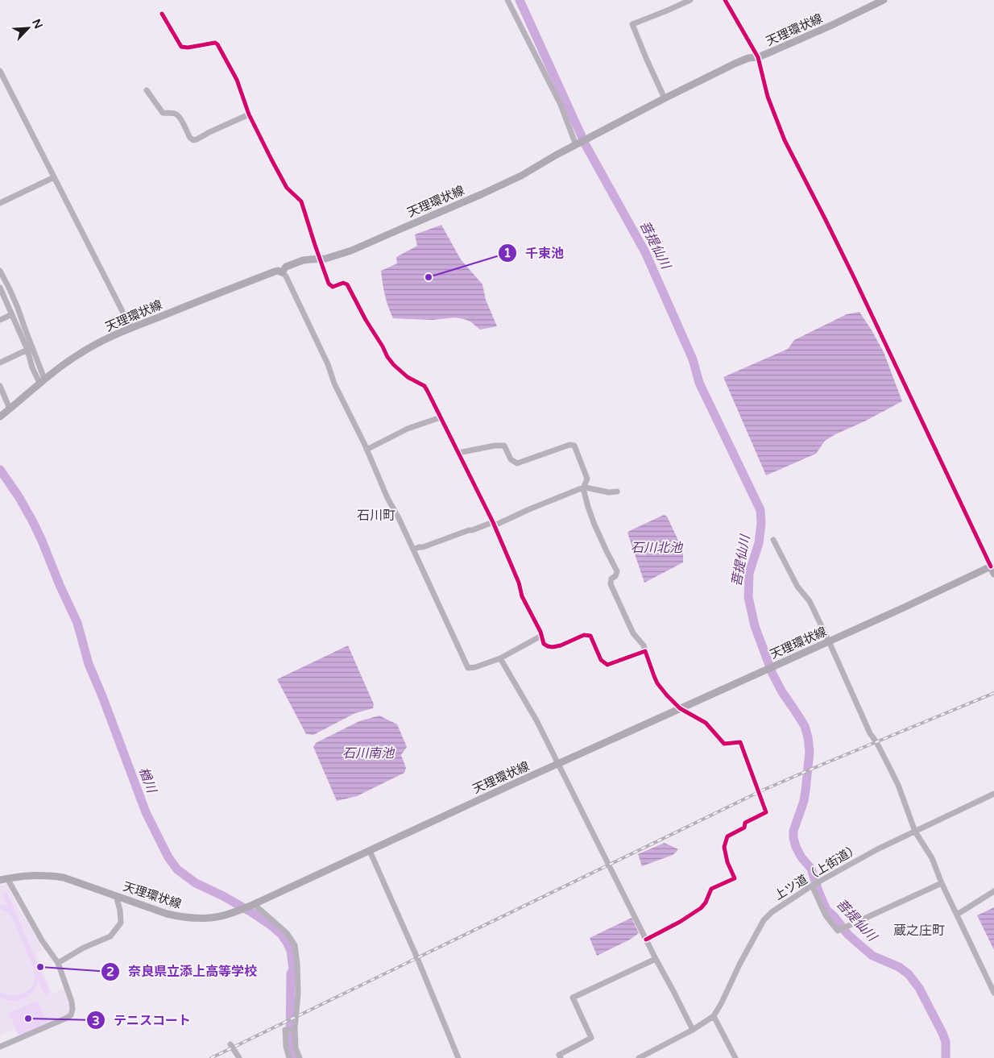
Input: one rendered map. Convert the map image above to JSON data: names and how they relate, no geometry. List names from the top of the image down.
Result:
{
  "streets": {
    "main road": ["天理環状線"],
    "street": ["上ツ道（上街道）"]
  },
  "districts": ["石川町", "蔵之庄町"],
  "water": [
    "菩提仙川",
    "石川北池",
    "石川南池",
    "楢川"
  ],
  "places": ["千束池", "奈良県立添上高等学校", "テニスコート"],
  "north": "top right"
}
